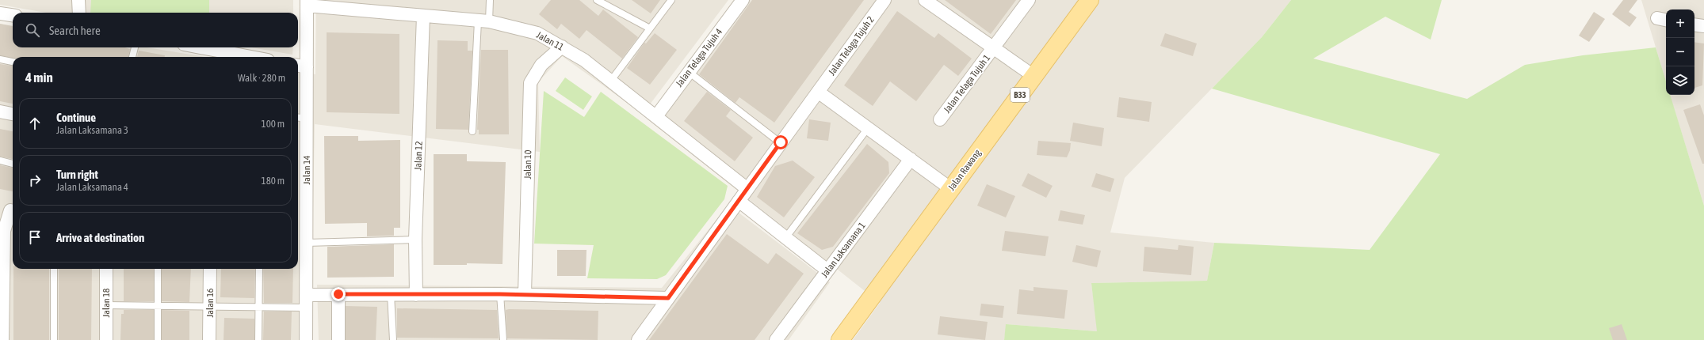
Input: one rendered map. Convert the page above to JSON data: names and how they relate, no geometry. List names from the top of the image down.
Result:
{
  "streets": {
    "main road": ["B33", "Jalan Rawang"],
    "street": [
      "Jalan 11",
      "Jalan Telaga Tujuh 2",
      "Jalan Telaga Tujuh 4",
      "Jalan Telaga Tujuh 1",
      "Jalan 12",
      "Jalan 10",
      "Jalan 14",
      "Jalan Laksamana 1",
      "Jalan 18",
      "Jalan 16"
    ]
  },
  "crossings": [
    ["Jalan 11", "Jalan Telaga Tujuh 2"],
    ["Jalan 11", "Jalan Telaga Tujuh 4"],
    ["Jalan 11", "Jalan 12"],
    ["Jalan 11", "Jalan 10"],
    ["Jalan 11", "Jalan 14"]
  ],
  "page": {
    "map_buttons": ["+", "−"],
    "search": "Search here",
    "heading": ["4 min", "Walk · 280 m"],
    "list": [
      ["Continue", "Jalan Laksamana 3", "100 m"],
      ["Turn right", "Jalan Laksamana 4", "180 m"],
      "Arrive at destination"
    ]
  }
}
